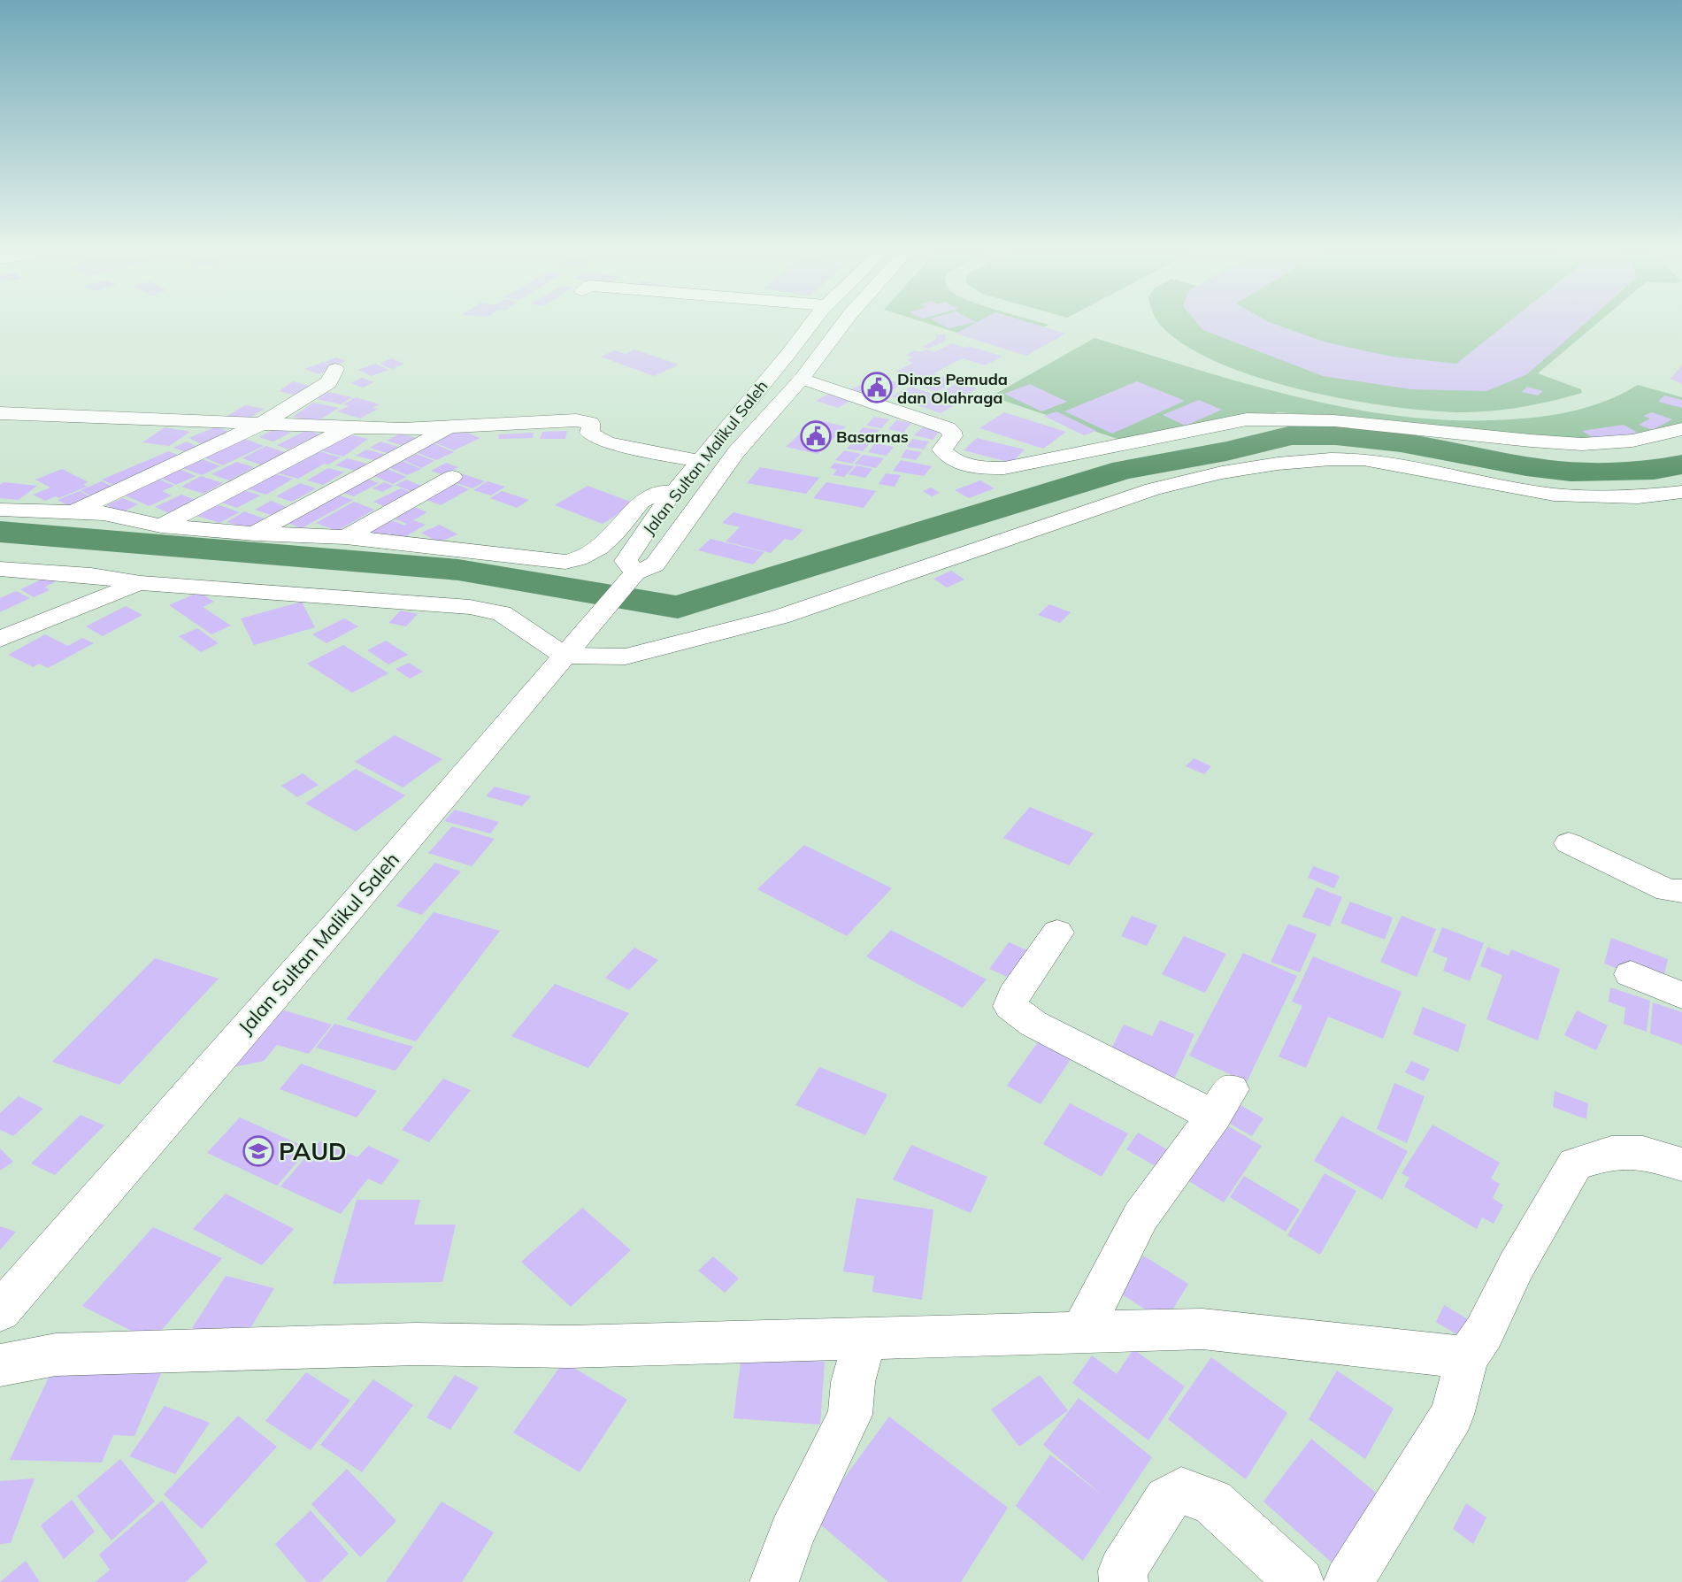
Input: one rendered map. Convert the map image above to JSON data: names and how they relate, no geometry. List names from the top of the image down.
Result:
{
  "streets": {
    "street": ["Jalan Sultan Malikul Saleh"]
  },
  "places": {
    "public building": ["Dinas Pemuda dan Olahraga", "Basarnas"],
    "school or university": ["PAUD"]
  }
}
